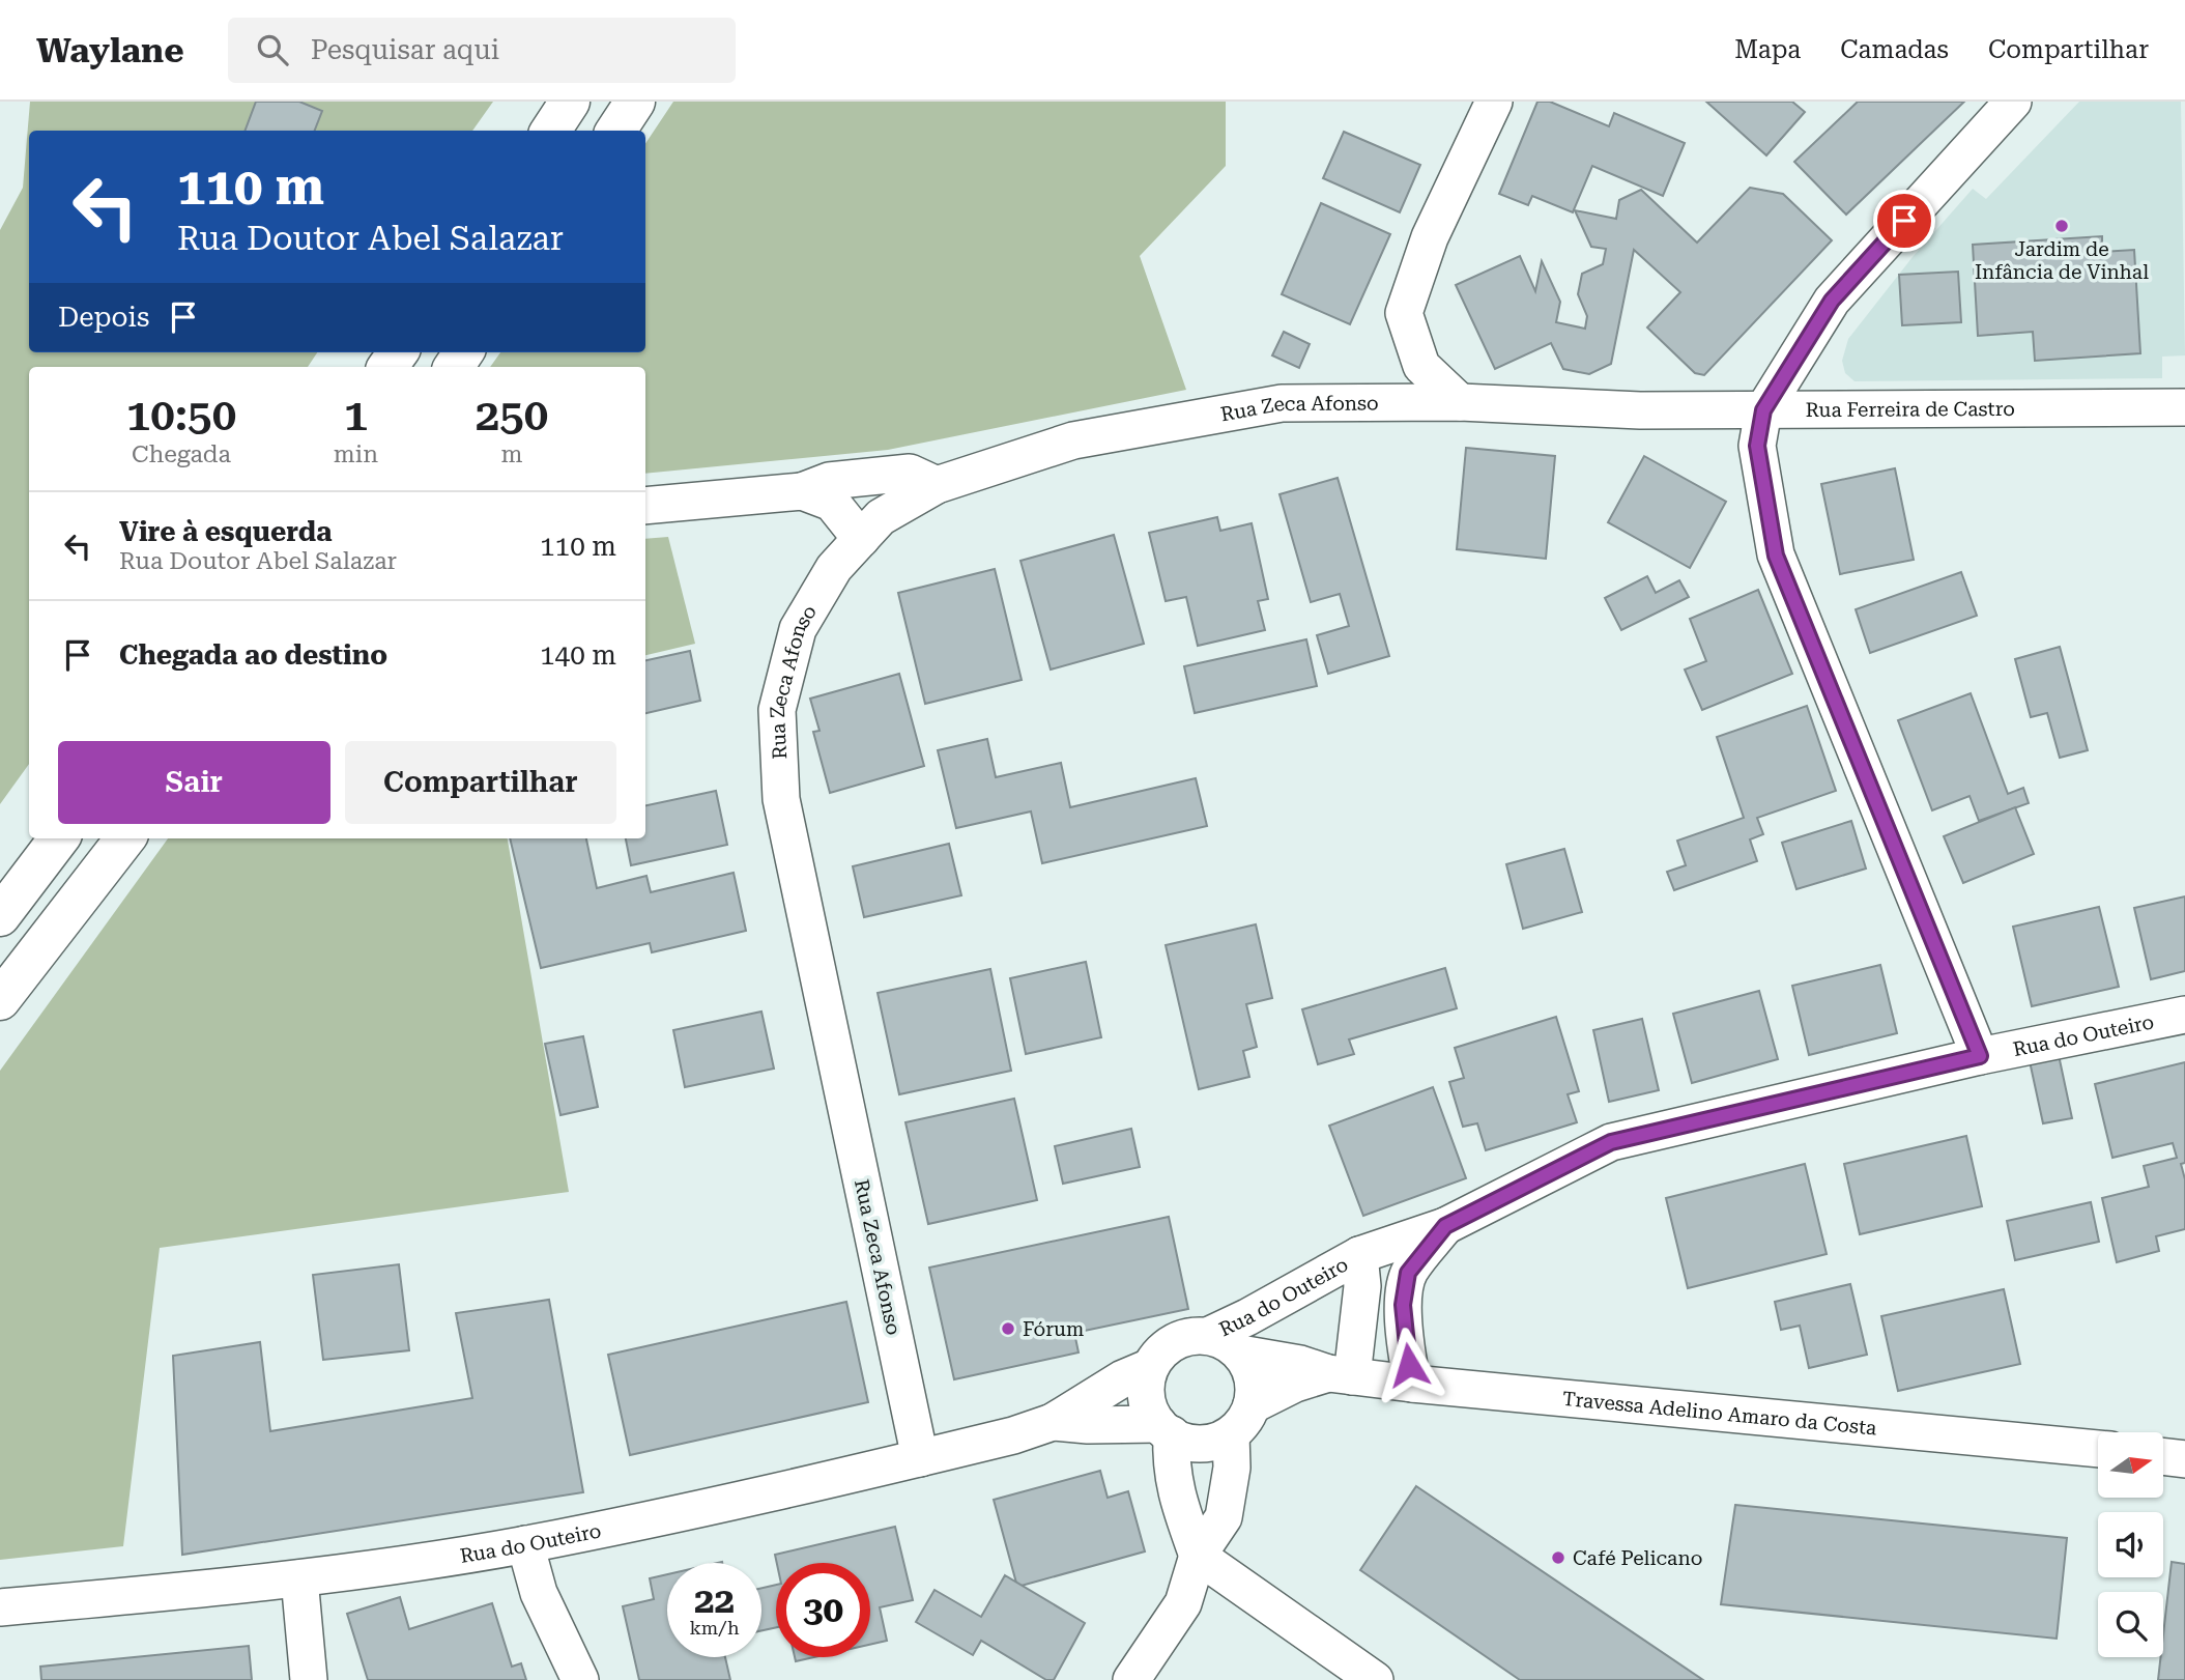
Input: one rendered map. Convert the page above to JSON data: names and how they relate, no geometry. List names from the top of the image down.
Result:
{
  "streets": {
    "street": [
      "Rua Zeca Afonso",
      "Rua Ferreira de Castro",
      "Rua do Outeiro",
      "Travessa Adelino Amaro da Costa"
    ]
  },
  "crossings": [
    ["Rua Zeca Afonso", "Rua Ferreira de Castro"],
    ["Rua Zeca Afonso", "Rua do Outeiro"],
    ["Rua do Outeiro", "Travessa Adelino Amaro da Costa"]
  ],
  "places": ["Jardim de Infância de Vinhal", "Fórum", "Café Pelicano"],
  "north": "right",
  "page": {
    "header": "Waylane",
    "search": "Pesquisar aqui",
    "nav": ["Mapa", "Camadas", "Compartilhar"],
    "turn": ["110 m", "Rua Doutor Abel Salazar"],
    "then": "Depois",
    "eta": [
      "10:50",
      "Chegada",
      "1",
      "min",
      "250",
      "m"
    ],
    "list": [
      {
        "name": "Vire à esquerda",
        "note": "Rua Doutor Abel Salazar",
        "value": "110 m"
      },
      {
        "name": "Chegada ao destino",
        "value": "140 m"
      }
    ],
    "buttons": ["Sair", "Compartilhar"],
    "speed": "22 km/h",
    "limit": "30"
  }
}
